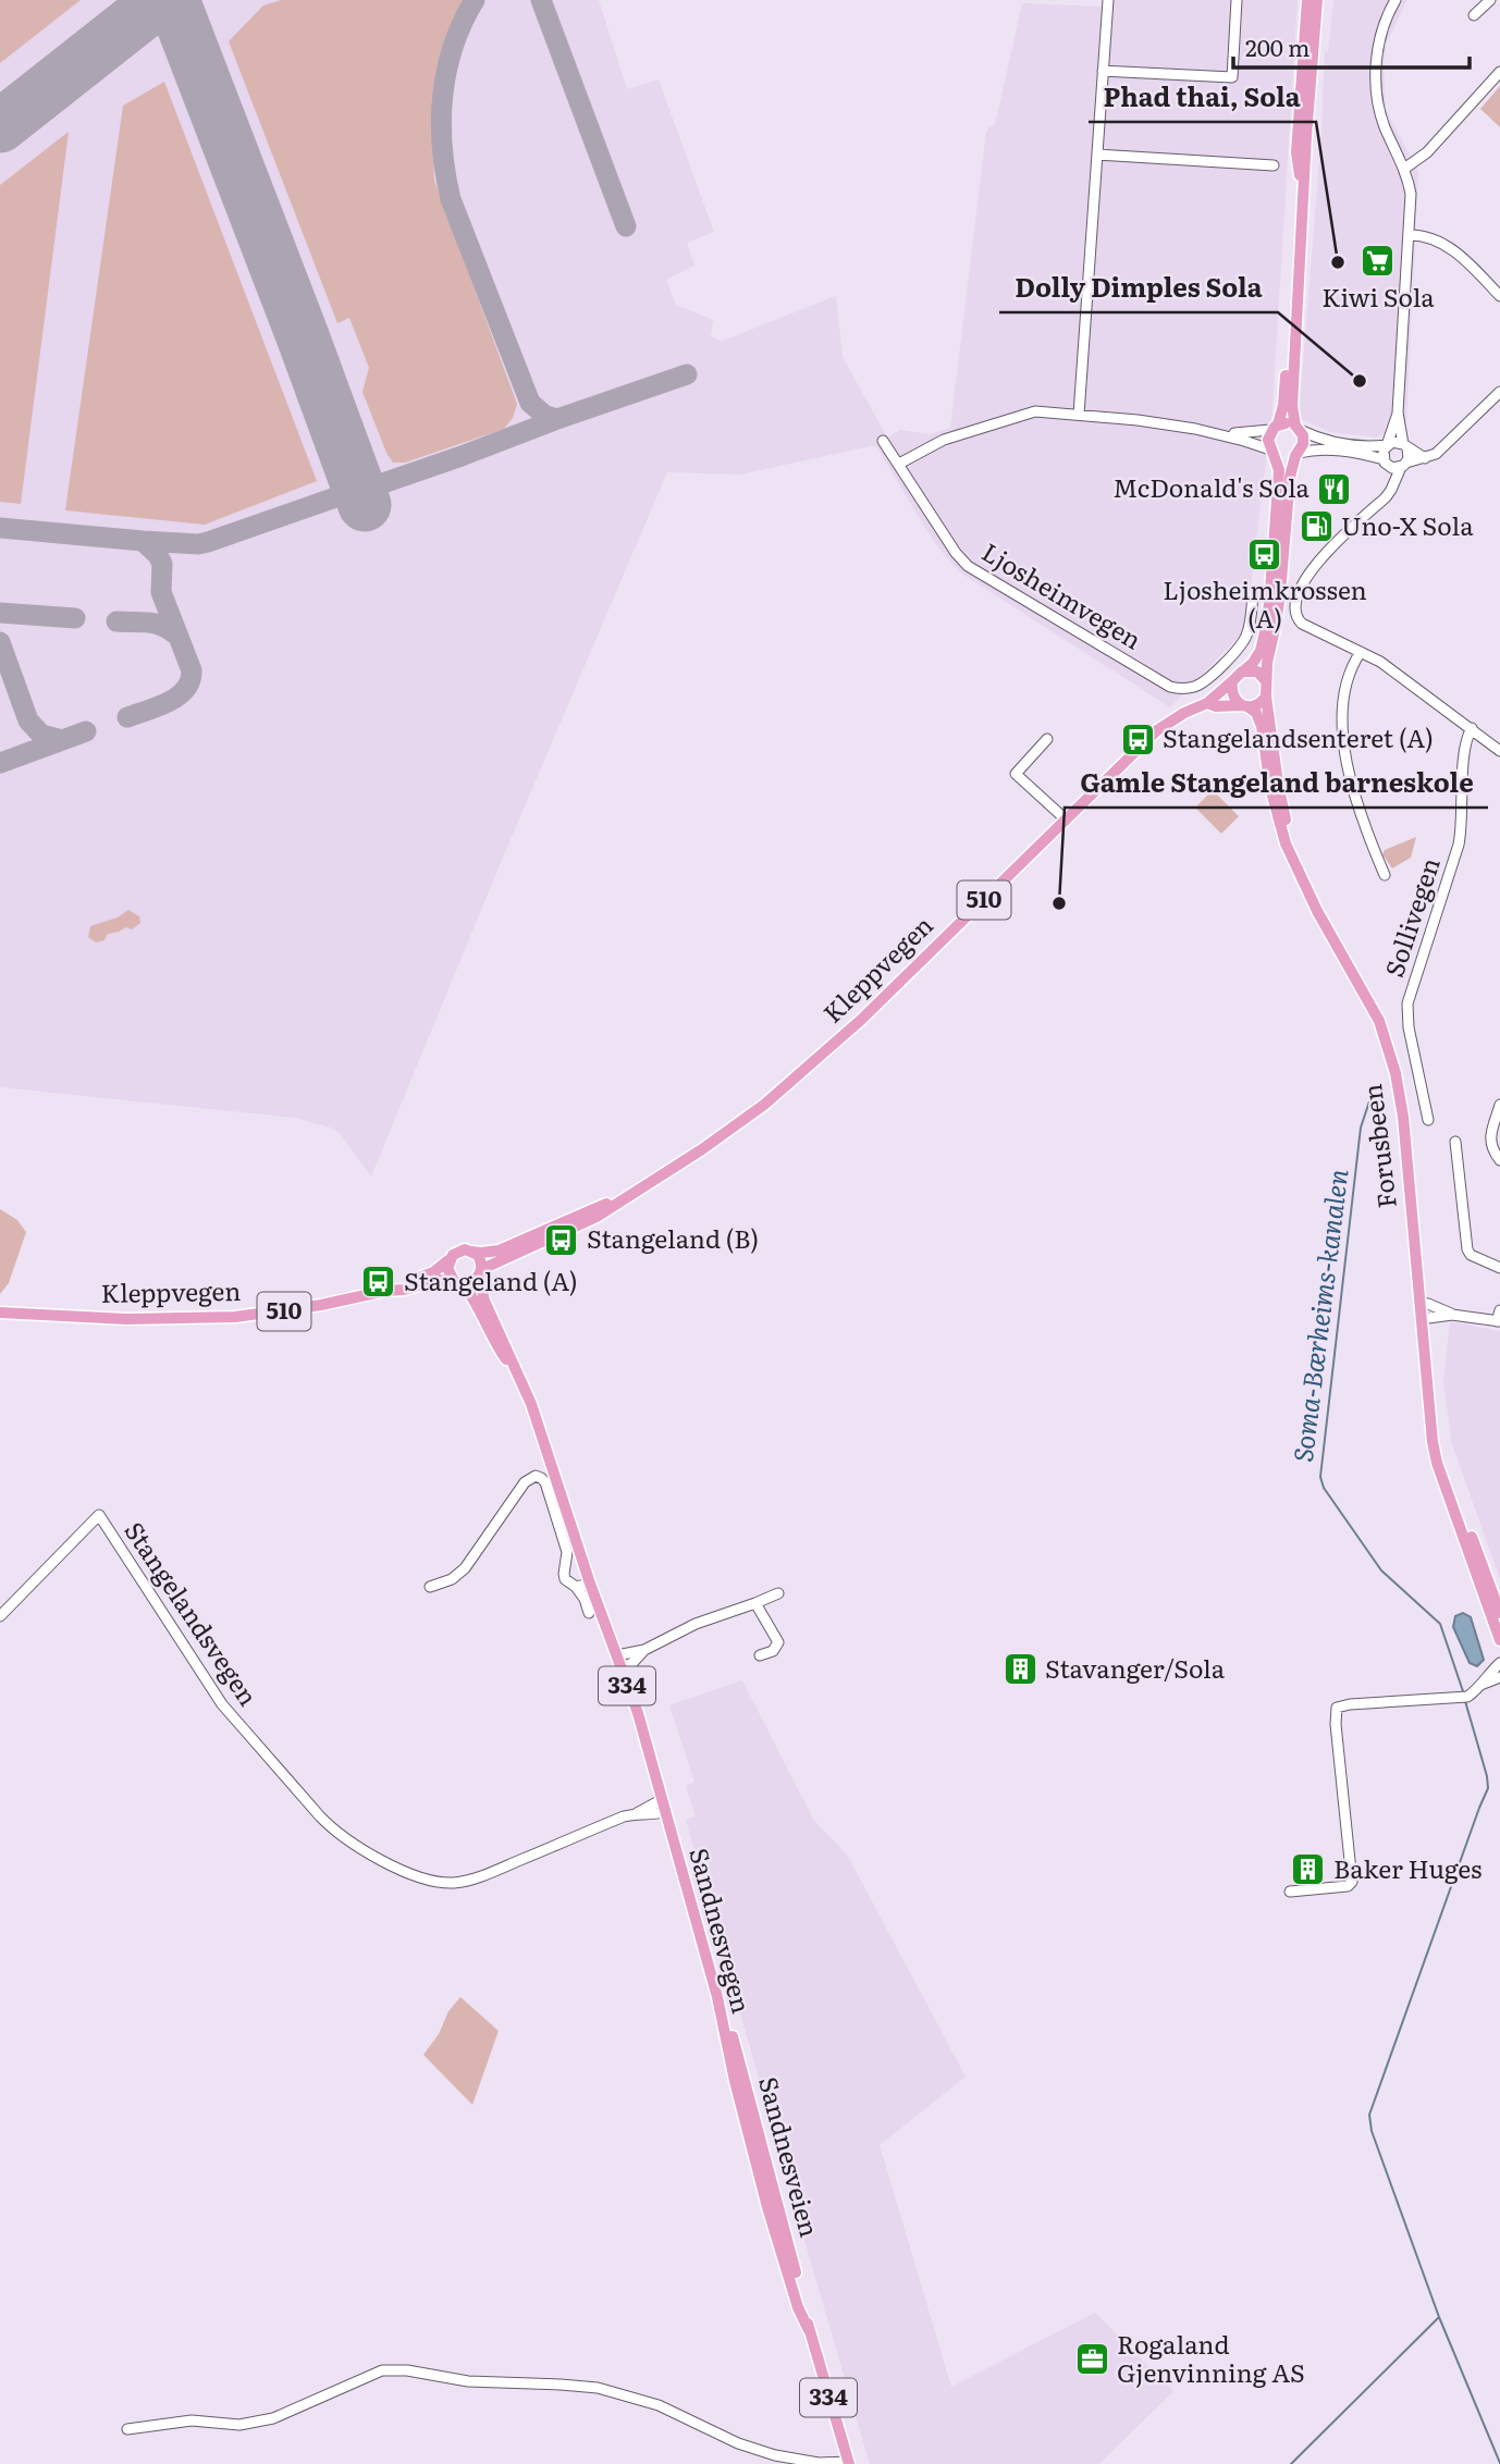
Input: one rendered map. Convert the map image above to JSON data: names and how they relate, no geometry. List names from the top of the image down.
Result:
{
  "streets": {
    "main road": [
      "510",
      "Kleppvegen",
      "Forusbeen",
      "334",
      "Sandnesvegen",
      "Sandnesveien"
    ],
    "street": ["Ljosheimvegen", "Sollivegen", "Stangelandsvegen"]
  },
  "crossings": [
    ["510", "Kleppvegen"],
    ["510", "Forusbeen"],
    ["Kleppvegen", "Forusbeen"],
    ["Kleppvegen", "Sandnesvegen"],
    ["Stangelandsvegen", "Sandnesvegen"],
    ["Sandnesvegen", "Sandnesveien"]
  ],
  "water": ["Soma-Bærheims-kanalen"],
  "places": {
    "supermarket": ["Kiwi Sola"],
    "other": ["Phad thai, Sola", "Dolly Dimples Sola", "Gamle Stangeland barneskole"],
    "restaurant": ["McDonald's Sola"],
    "fuel station": ["Uno-X Sola"],
    "bus stop": [
      "Ljosheimkrossen (A)",
      "Stangelandsenteret (A)",
      "Stangeland (B)",
      "Stangeland (A)"
    ],
    "building": ["Stavanger/Sola", "Baker Huges"],
    "office": ["Rogaland Gjenvinning AS"]
  },
  "scale_bar": "200 m"
}
